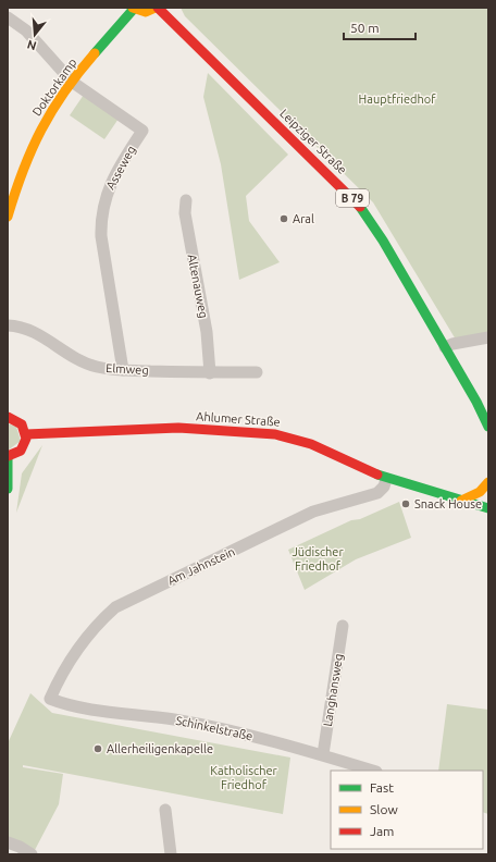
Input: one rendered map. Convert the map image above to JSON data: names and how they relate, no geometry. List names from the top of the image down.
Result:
{
  "streets": {
    "main road": [
      "Doktorkamp",
      "Leipziger Straße",
      "B 79",
      "Ahlumer Straße"
    ],
    "street": [
      "Asseweg",
      "Altenauweg",
      "Elmweg",
      "Am Jahnstein",
      "Langhansweg",
      "Schinkelstraße"
    ]
  },
  "crossings": [
    ["Doktorkamp", "Leipziger Straße"],
    ["Doktorkamp", "Asseweg"],
    ["Asseweg", "Elmweg"],
    ["Altenauweg", "Elmweg"],
    ["Ahlumer Straße", "Am Jahnstein"],
    ["Am Jahnstein", "Schinkelstraße"],
    ["Langhansweg", "Schinkelstraße"]
  ],
  "parks": ["Hauptfriedhof", "Jüdischer Friedhof", "Katholischer Friedhof"],
  "places": ["Aral", "Snack House", "Allerheiligenkapelle"],
  "legend": ["Fast", "Slow", "Jam"],
  "scale_bar": "50 m",
  "north": "bottom"
}
